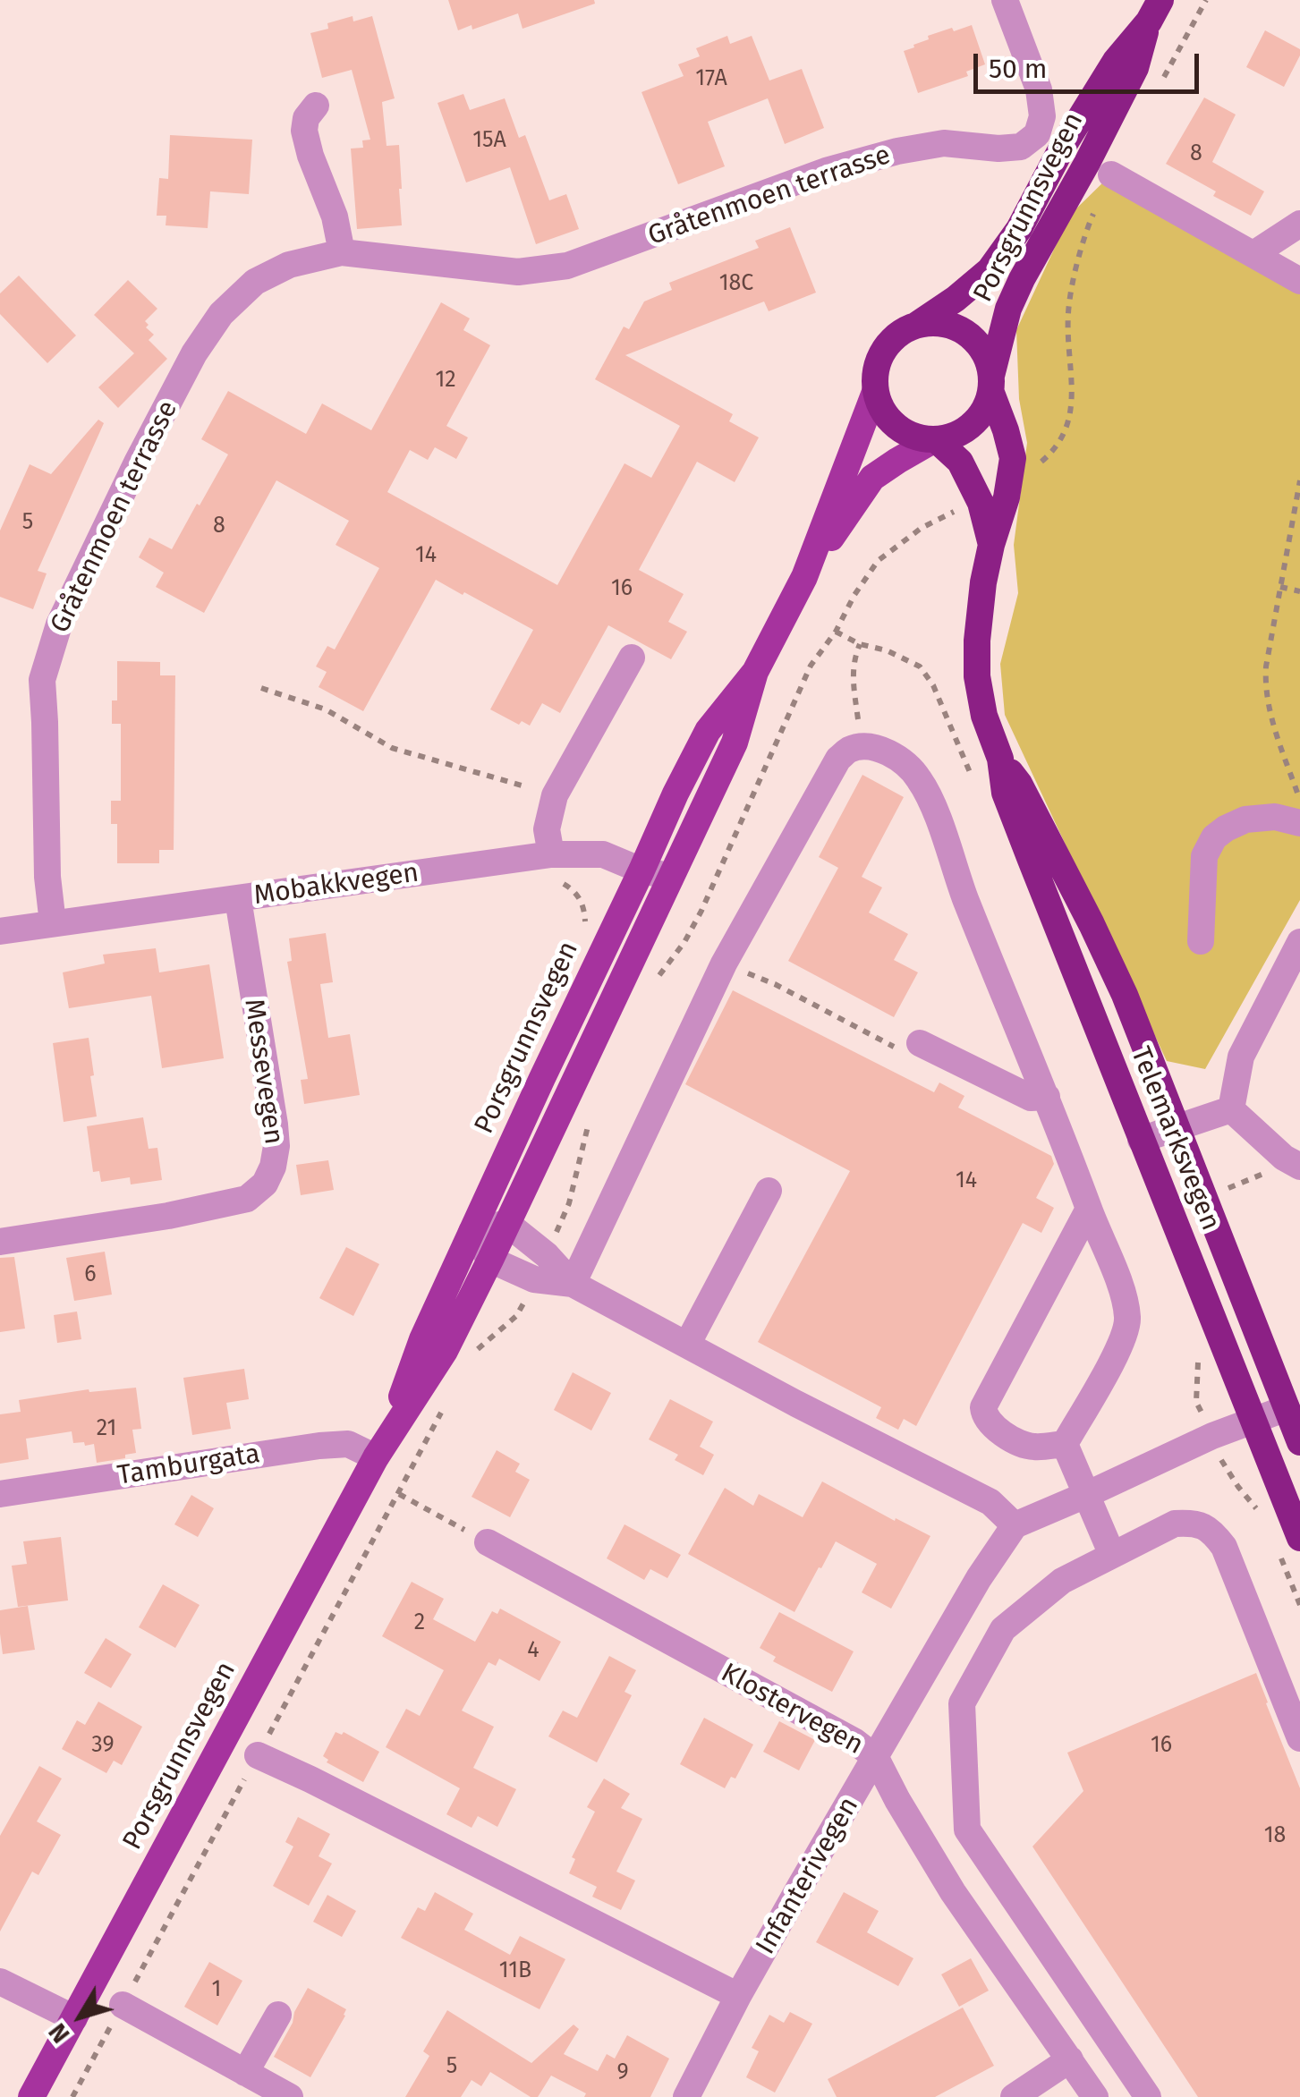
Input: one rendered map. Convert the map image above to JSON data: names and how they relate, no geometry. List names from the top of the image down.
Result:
{
  "streets": {
    "highway": ["Porsgrunnsvegen", "Telemarksvegen"],
    "street": [
      "Gråtenmoen terrasse",
      "Mobakkvegen",
      "Messevegen",
      "Tamburgata",
      "Klostervegen",
      "Infanterivegen"
    ]
  },
  "crossings": [
    ["Gråtenmoen terrasse", "Mobakkvegen"],
    ["Porsgrunnsvegen", "Mobakkvegen"],
    ["Porsgrunnsvegen", "Telemarksvegen"],
    ["Porsgrunnsvegen", "Tamburgata"],
    ["Mobakkvegen", "Messevegen"],
    ["Klostervegen", "Infanterivegen"]
  ],
  "house_numbers": [
    "17A",
    "15A",
    "8",
    "18C",
    "12",
    "5",
    "8",
    "14",
    "16",
    "14",
    "6",
    "21",
    "2",
    "4",
    "39",
    "16",
    "18",
    "11B",
    "1",
    "5",
    "9"
  ],
  "scale_bar": "50 m",
  "north": "bottom left"
}
